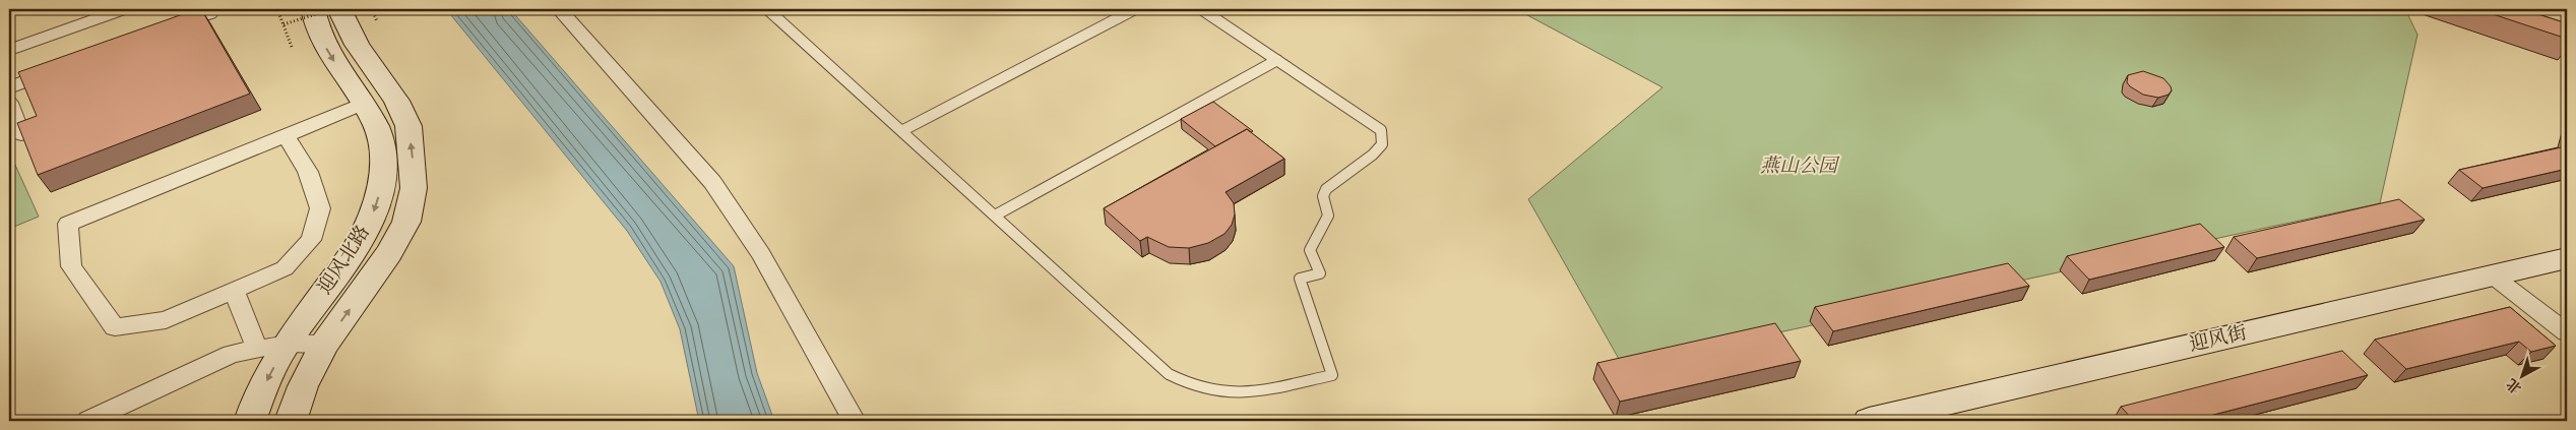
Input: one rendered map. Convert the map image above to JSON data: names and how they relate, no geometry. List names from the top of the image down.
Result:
{
  "streets": {
    "street": ["迎风北路", "迎风街"]
  },
  "parks": ["燕山公园"],
  "north": "bottom left"
}
